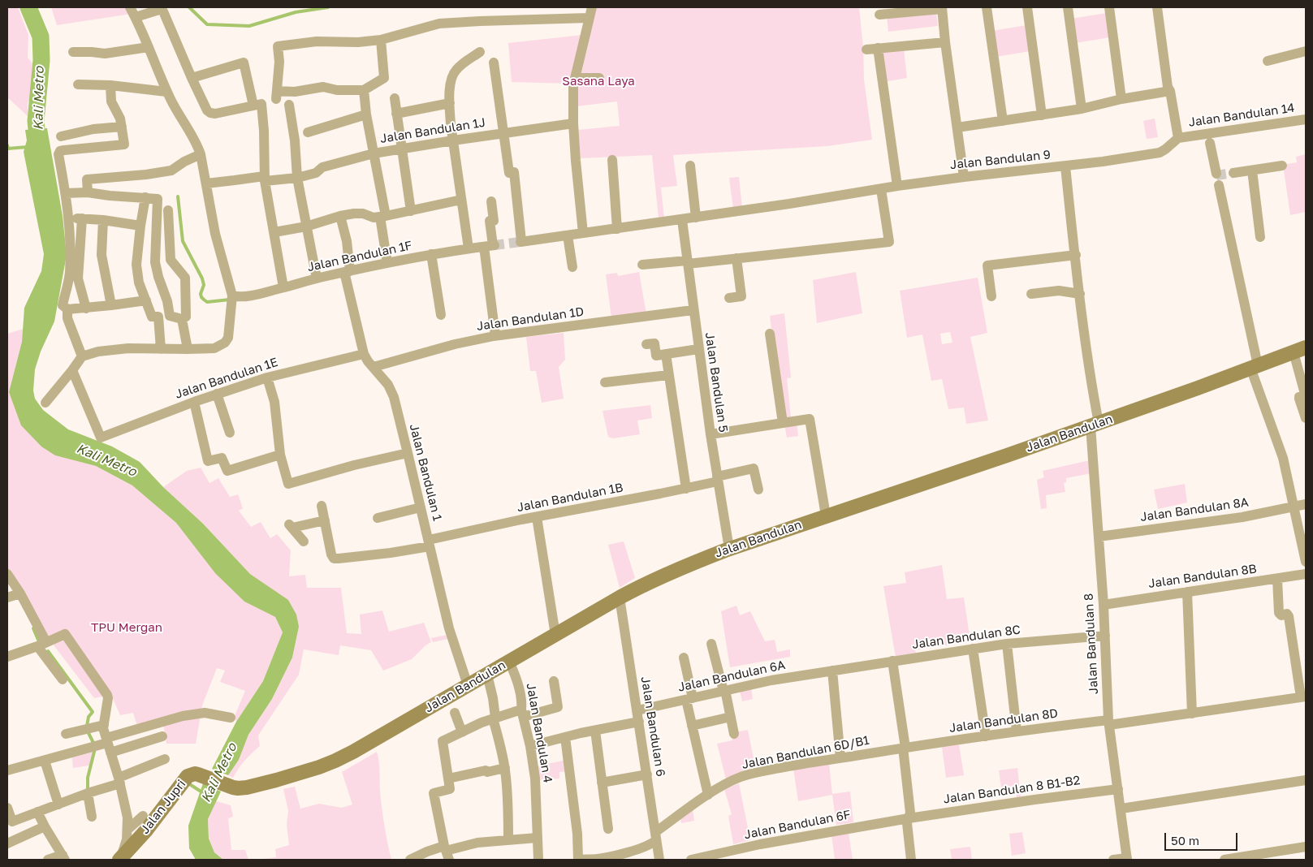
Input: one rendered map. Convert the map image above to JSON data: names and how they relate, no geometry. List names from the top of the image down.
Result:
{
  "streets": {
    "main road": ["Jalan Bandulan", "Jalan Jupri"],
    "street": [
      "Jalan Bandulan 14",
      "Jalan Bandulan 1J",
      "Jalan Bandulan 9",
      "Jalan Bandulan 1F",
      "Jalan Bandulan 1D",
      "Jalan Bandulan 1E",
      "Jalan Bandulan 5",
      "Jalan Bandulan 1",
      "Jalan Bandulan 1B",
      "Jalan Bandulan 8A",
      "Jalan Bandulan 8B",
      "Jalan Bandulan 8C",
      "Jalan Bandulan 8",
      "Jalan Bandulan 6A",
      "Jalan Bandulan 8D",
      "Jalan Bandulan 6",
      "Jalan Bandulan 4",
      "Jalan Bandulan 6D/B1",
      "Jalan Bandulan 8 B1-B2",
      "Jalan Bandulan 6F"
    ]
  },
  "crossings": [
    ["Jalan Bandulan 14", "Jalan Bandulan 9"],
    ["Jalan Bandulan 9", "Jalan Bandulan 5"],
    ["Jalan Bandulan 9", "Jalan Bandulan"],
    ["Jalan Bandulan 9", "Jalan Bandulan 8"],
    ["Jalan Bandulan 1F", "Jalan Bandulan 1"],
    ["Jalan Bandulan 1D", "Jalan Bandulan 5"],
    ["Jalan Bandulan 1D", "Jalan Bandulan 1"],
    ["Jalan Bandulan 1E", "Jalan Bandulan 1"],
    ["Jalan Bandulan 5", "Jalan Bandulan"],
    ["Jalan Bandulan 5", "Jalan Bandulan 1B"],
    ["Jalan Bandulan", "Jalan Bandulan 1"],
    ["Jalan Bandulan", "Jalan Bandulan 8"],
    ["Jalan Bandulan", "Jalan Bandulan 6"],
    ["Jalan Bandulan", "Jalan Bandulan 4"],
    ["Jalan Bandulan", "Jalan Jupri"],
    ["Jalan Bandulan 1", "Jalan Bandulan 1B"],
    ["Jalan Bandulan 8A", "Jalan Bandulan 8"],
    ["Jalan Bandulan 8B", "Jalan Bandulan 8"],
    ["Jalan Bandulan 8C", "Jalan Bandulan 8"],
    ["Jalan Bandulan 8C", "Jalan Bandulan 6A"],
    ["Jalan Bandulan 8", "Jalan Bandulan 8D"],
    ["Jalan Bandulan 8", "Jalan Bandulan 8 B1-B2"],
    ["Jalan Bandulan 6A", "Jalan Bandulan 6"],
    ["Jalan Bandulan 8D", "Jalan Bandulan 6D/B1"],
    ["Jalan Bandulan 6", "Jalan Bandulan 6D/B1"],
    ["Jalan Bandulan 8 B1-B2", "Jalan Bandulan 6F"]
  ],
  "water": ["Kali Metro"],
  "parks": ["Sasana Laya", "TPU Mergan"],
  "scale_bar": "50 m"
}
